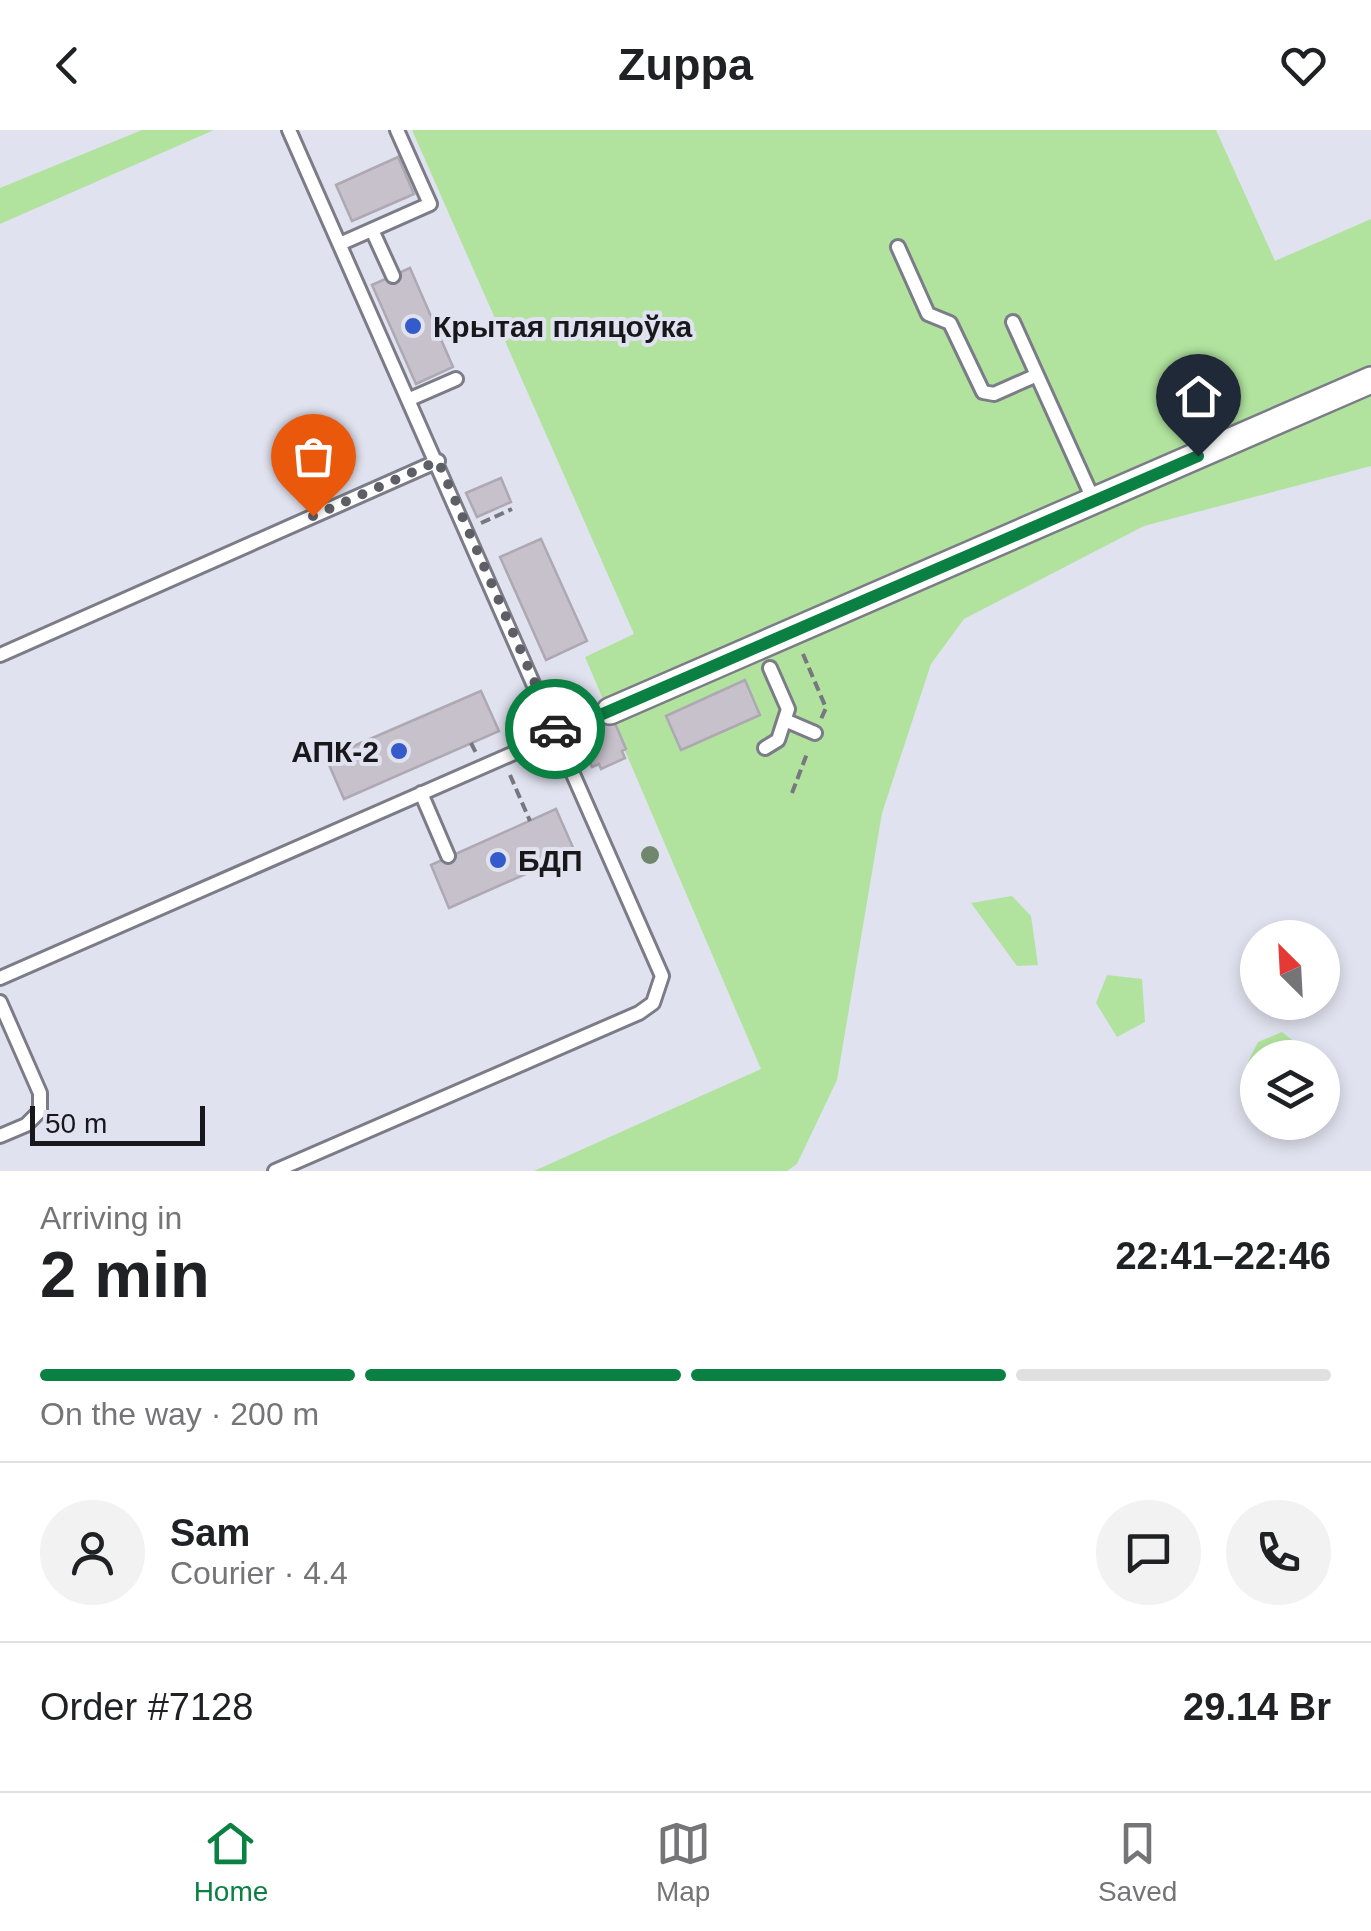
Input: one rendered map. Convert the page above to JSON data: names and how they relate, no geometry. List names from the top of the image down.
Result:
{
  "places": ["Крытая пляцоўка", "АПК-2", "БДП"],
  "scale_bar": "50 m",
  "north": "top left",
  "page": {
    "header": "Zuppa",
    "scale": "50 m",
    "heading": ["2 min", "Arriving in", "22:41–22:46"],
    "panel": [
      "Sam",
      "Courier · 4.4",
      "Order #7128",
      "29.14 Br"
    ],
    "bar": "On the way · 200 m",
    "tabs": ["Home", "Map", "Saved"]
  }
}
